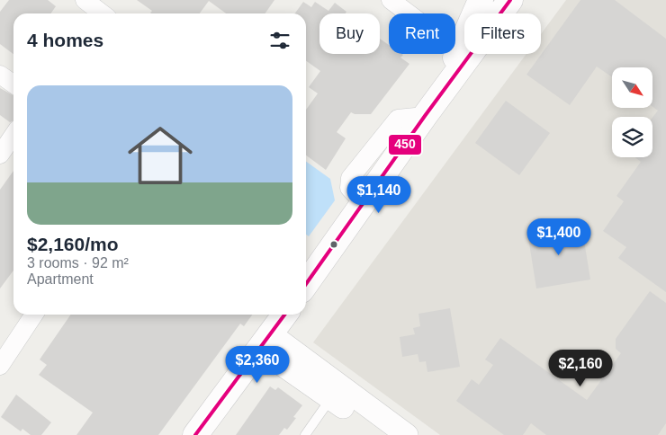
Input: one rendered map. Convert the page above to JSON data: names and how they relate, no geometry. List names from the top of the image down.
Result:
{
  "lines": ["transit line 450"],
  "north": "bottom right",
  "page": {
    "chip": ["Buy", "Rent", "Filters"],
    "heading": "4 homes",
    "list": [
      {
        "name": "$2,160/mo",
        "note": "3 rooms · 92 m² · Apartment"
      }
    ],
    "price": [
      "$1,140",
      "$1,400",
      "$2,360",
      "$2,160"
    ]
  }
}
